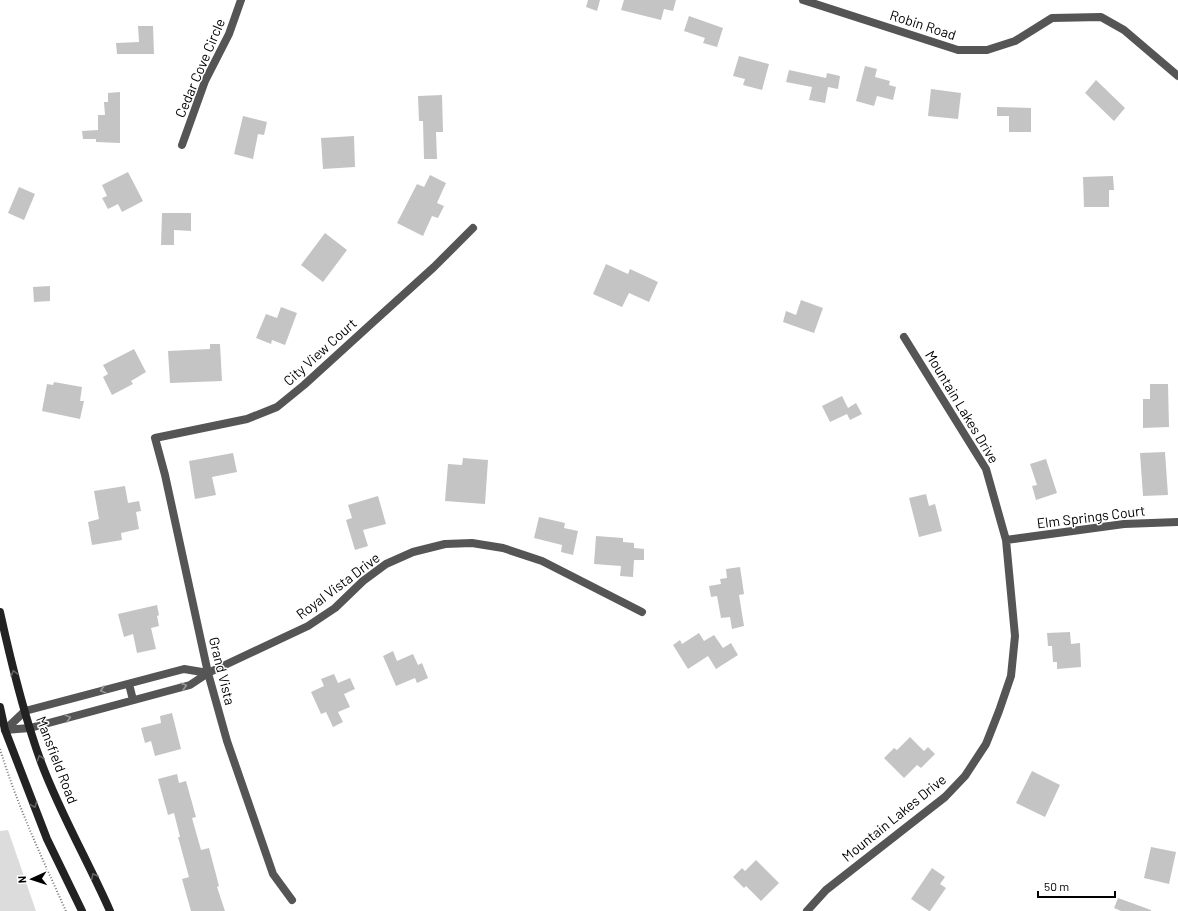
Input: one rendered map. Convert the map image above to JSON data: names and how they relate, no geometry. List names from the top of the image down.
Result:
{
  "streets": {
    "main road": ["Mansfield Road"],
    "street": [
      "Robin Road",
      "Cedar Cove Circle",
      "City View Court",
      "Mountain Lakes Drive",
      "Elm Springs Court",
      "Royal Vista Drive",
      "Grand Vista"
    ]
  },
  "crossings": [
    ["City View Court", "Grand Vista"],
    ["Mountain Lakes Drive", "Elm Springs Court"],
    ["Royal Vista Drive", "Grand Vista"],
    ["Royal Vista Drive", "Mansfield Road"]
  ],
  "scale_bar": "50 m",
  "north": "left"
}
